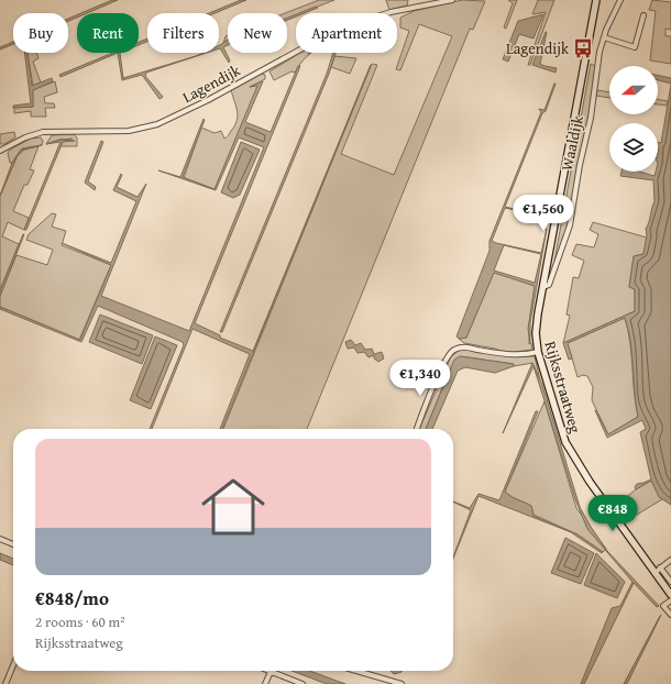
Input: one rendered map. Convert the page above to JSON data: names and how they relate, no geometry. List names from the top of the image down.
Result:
{
  "streets": {
    "street": ["Lagendijk", "Waaldijk", "Rijksstraatweg"]
  },
  "crossings": [
    ["Waaldijk", "Rijksstraatweg"]
  ],
  "places": {
    "bus stop": ["Lagendijk"]
  },
  "north": "left",
  "page": {
    "chip": [
      "Buy",
      "Rent",
      "Filters",
      "New",
      "Apartment"
    ],
    "price": ["€1,560", "€1,340", "€848"],
    "list": [
      {
        "name": "€848/mo",
        "note": "2 rooms · 60 m² · Rijksstraatweg"
      }
    ]
  }
}
